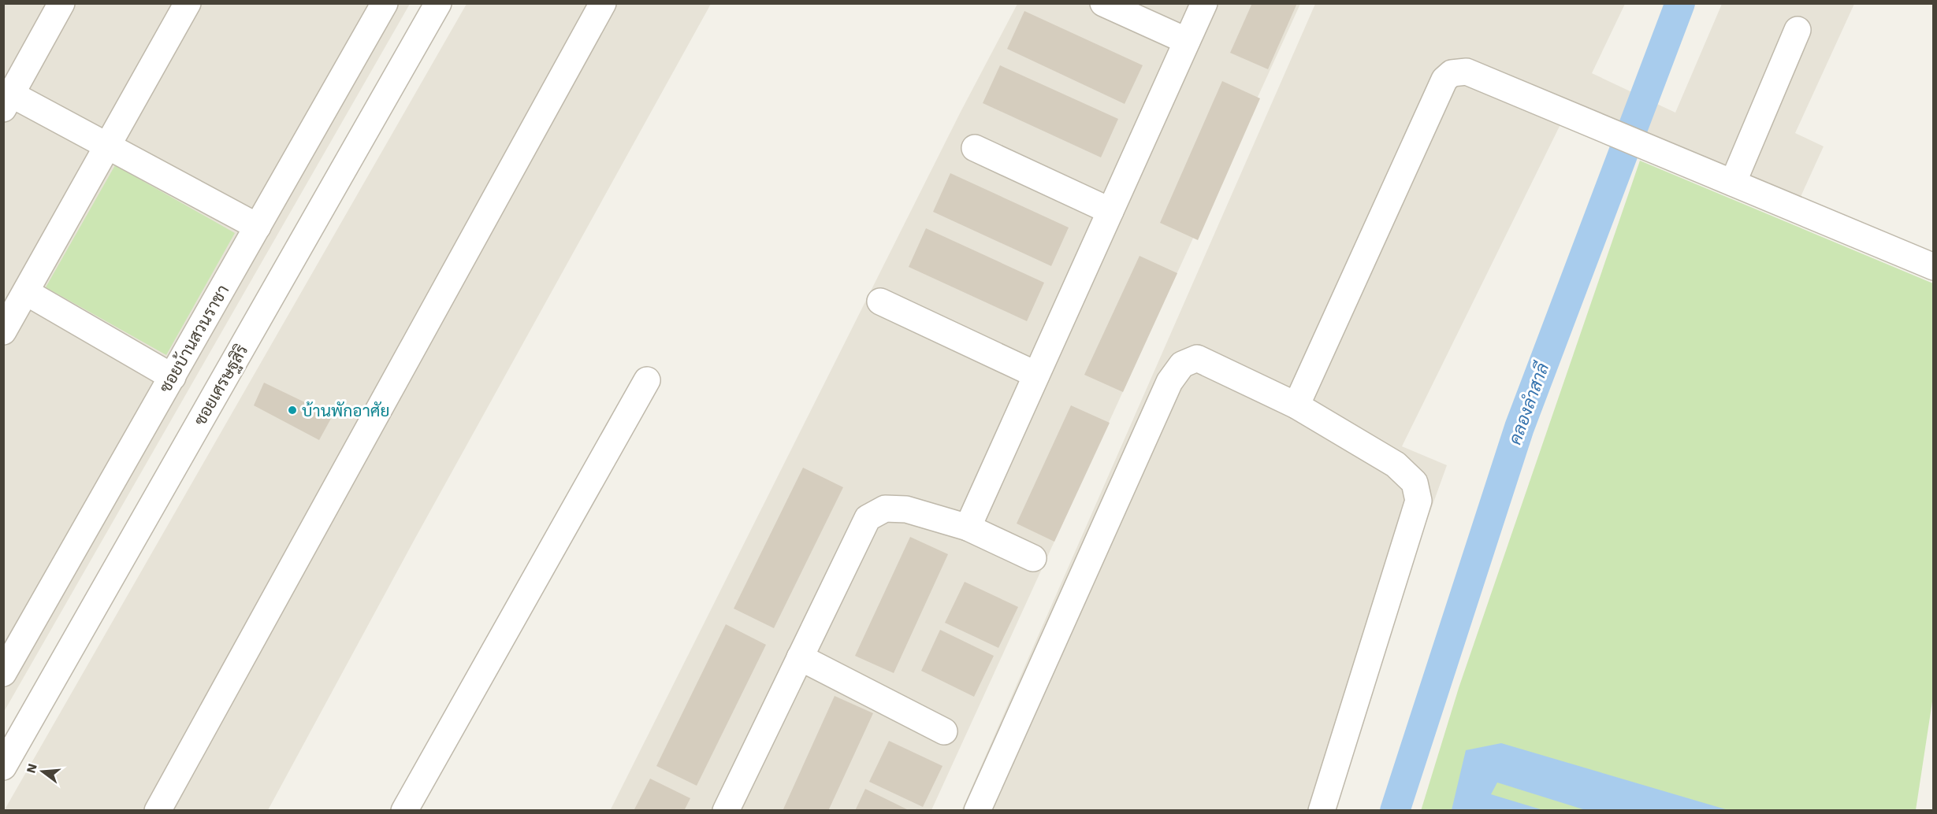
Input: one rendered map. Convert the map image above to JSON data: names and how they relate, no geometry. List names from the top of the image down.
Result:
{
  "streets": {
    "street": ["ซอยบ้านสวนราชา", "ซอยเศรษฐสิริ"]
  },
  "water": ["คลองลำสาลี"],
  "places": ["บ้านพักอาศัย"],
  "north": "left"
}
